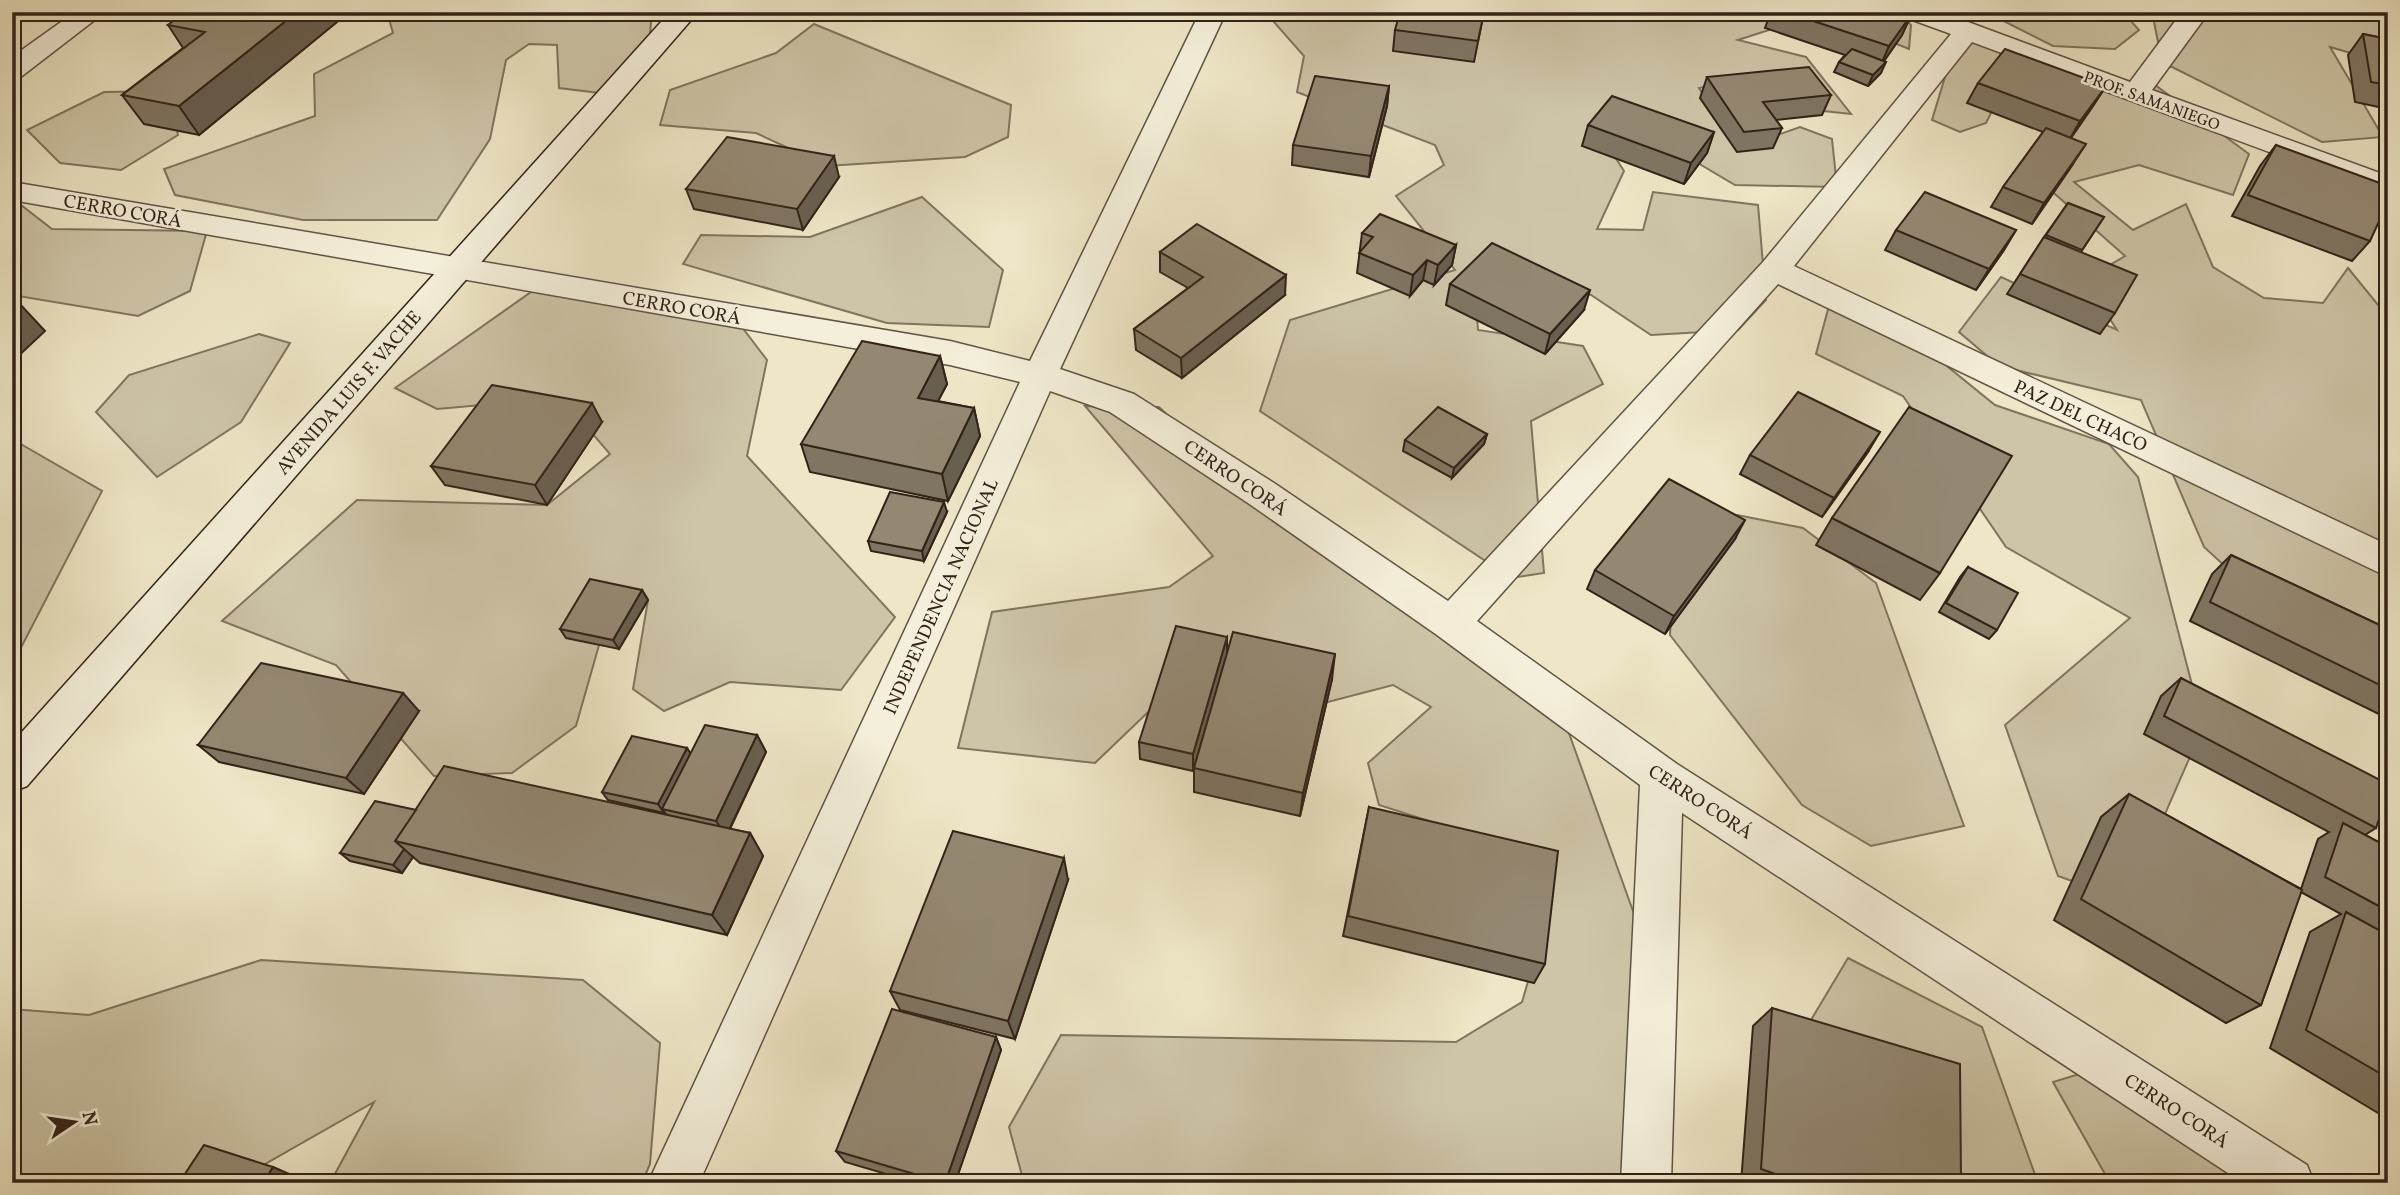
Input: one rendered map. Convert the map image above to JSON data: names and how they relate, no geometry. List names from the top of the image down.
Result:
{
  "streets": {
    "street": [
      "PROF. SAMANIEGO",
      "CERRO CORÁ",
      "AVENIDA LUIS F. VACHE",
      "PAZ DEL CHACO",
      "INDEPENDENCIA NACIONAL"
    ]
  },
  "crossings": [
    ["CERRO CORÁ", "AVENIDA LUIS F. VACHE"],
    ["CERRO CORÁ", "INDEPENDENCIA NACIONAL"]
  ],
  "north": "right"
}
